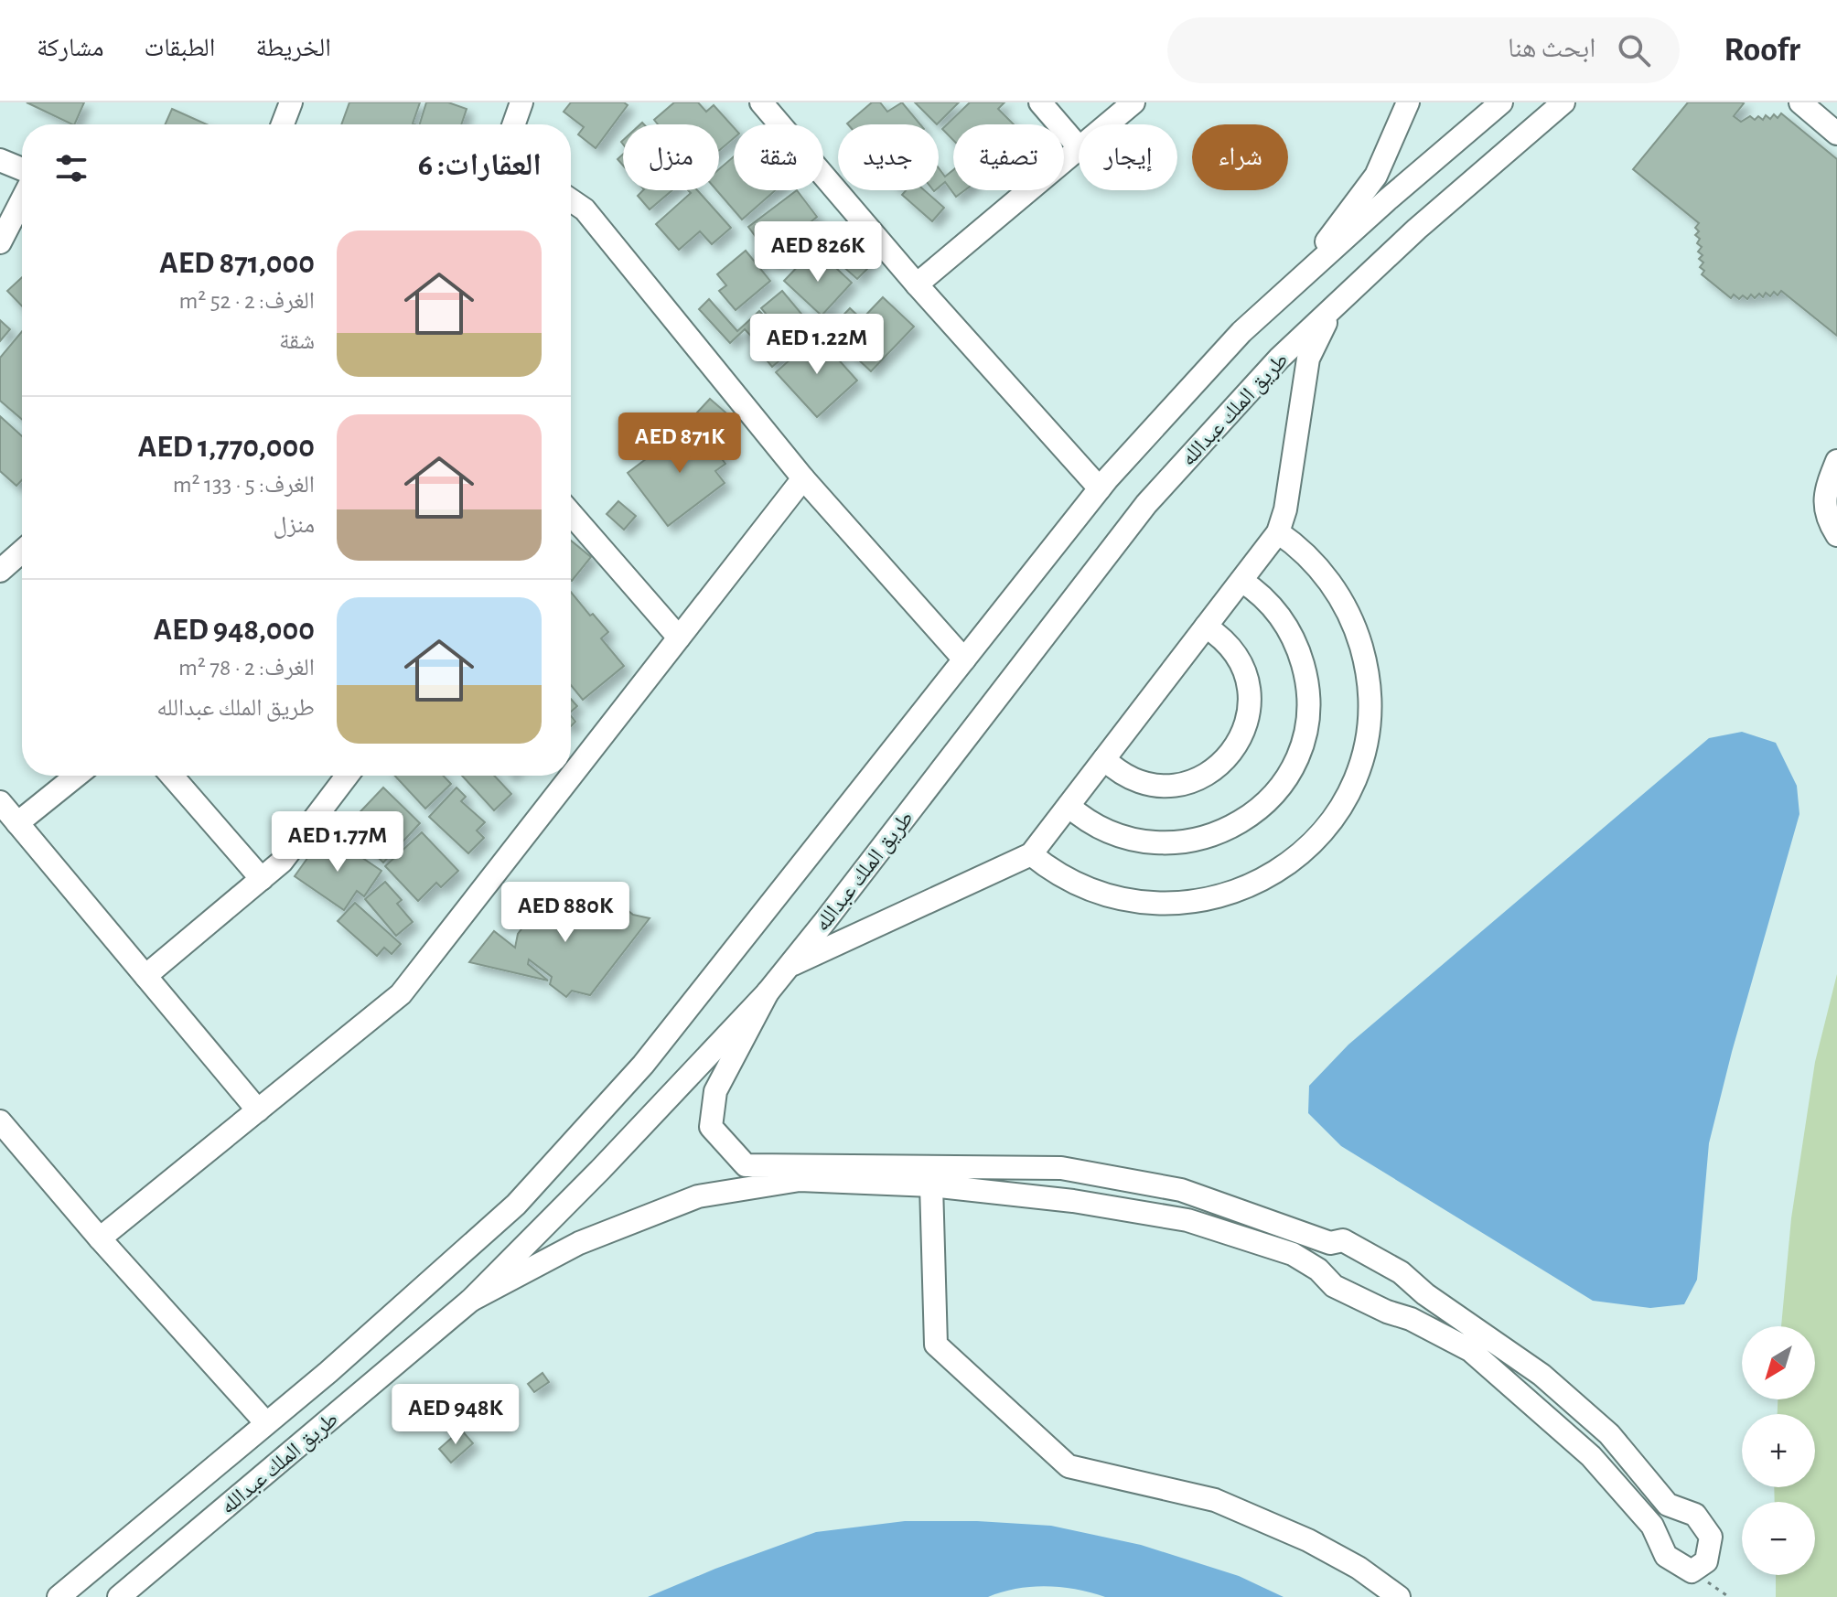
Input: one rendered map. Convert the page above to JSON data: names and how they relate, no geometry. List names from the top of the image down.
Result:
{
  "streets": {
    "street": ["طريق الملك عبدالله"]
  },
  "north": "bottom left",
  "page": {
    "header": "Roofr",
    "search": "ابحث هنا",
    "nav": ["الخريطة", "الطبقات", "مشاركة"],
    "chip": [
      "شراء",
      "إيجار",
      "تصفية",
      "جديد",
      "شقة",
      "منزل"
    ],
    "heading": "العقارات: 6",
    "list": [
      {
        "name": "AED 871,000",
        "note": "الغرف: 2 · 52 m² · شقة"
      },
      {
        "name": "AED 1,770,000",
        "note": "الغرف: 5 · 133 m² · منزل"
      },
      {
        "name": "AED 948,000",
        "note": "الغرف: 2 · 78 m² · طريق الملك عبدالله"
      }
    ],
    "price": [
      "AED 826K",
      "AED 1.22M",
      "AED 871K",
      "AED 1.77M",
      "AED 880K",
      "AED 948K"
    ],
    "map_buttons": ["+", "−"]
  }
}
